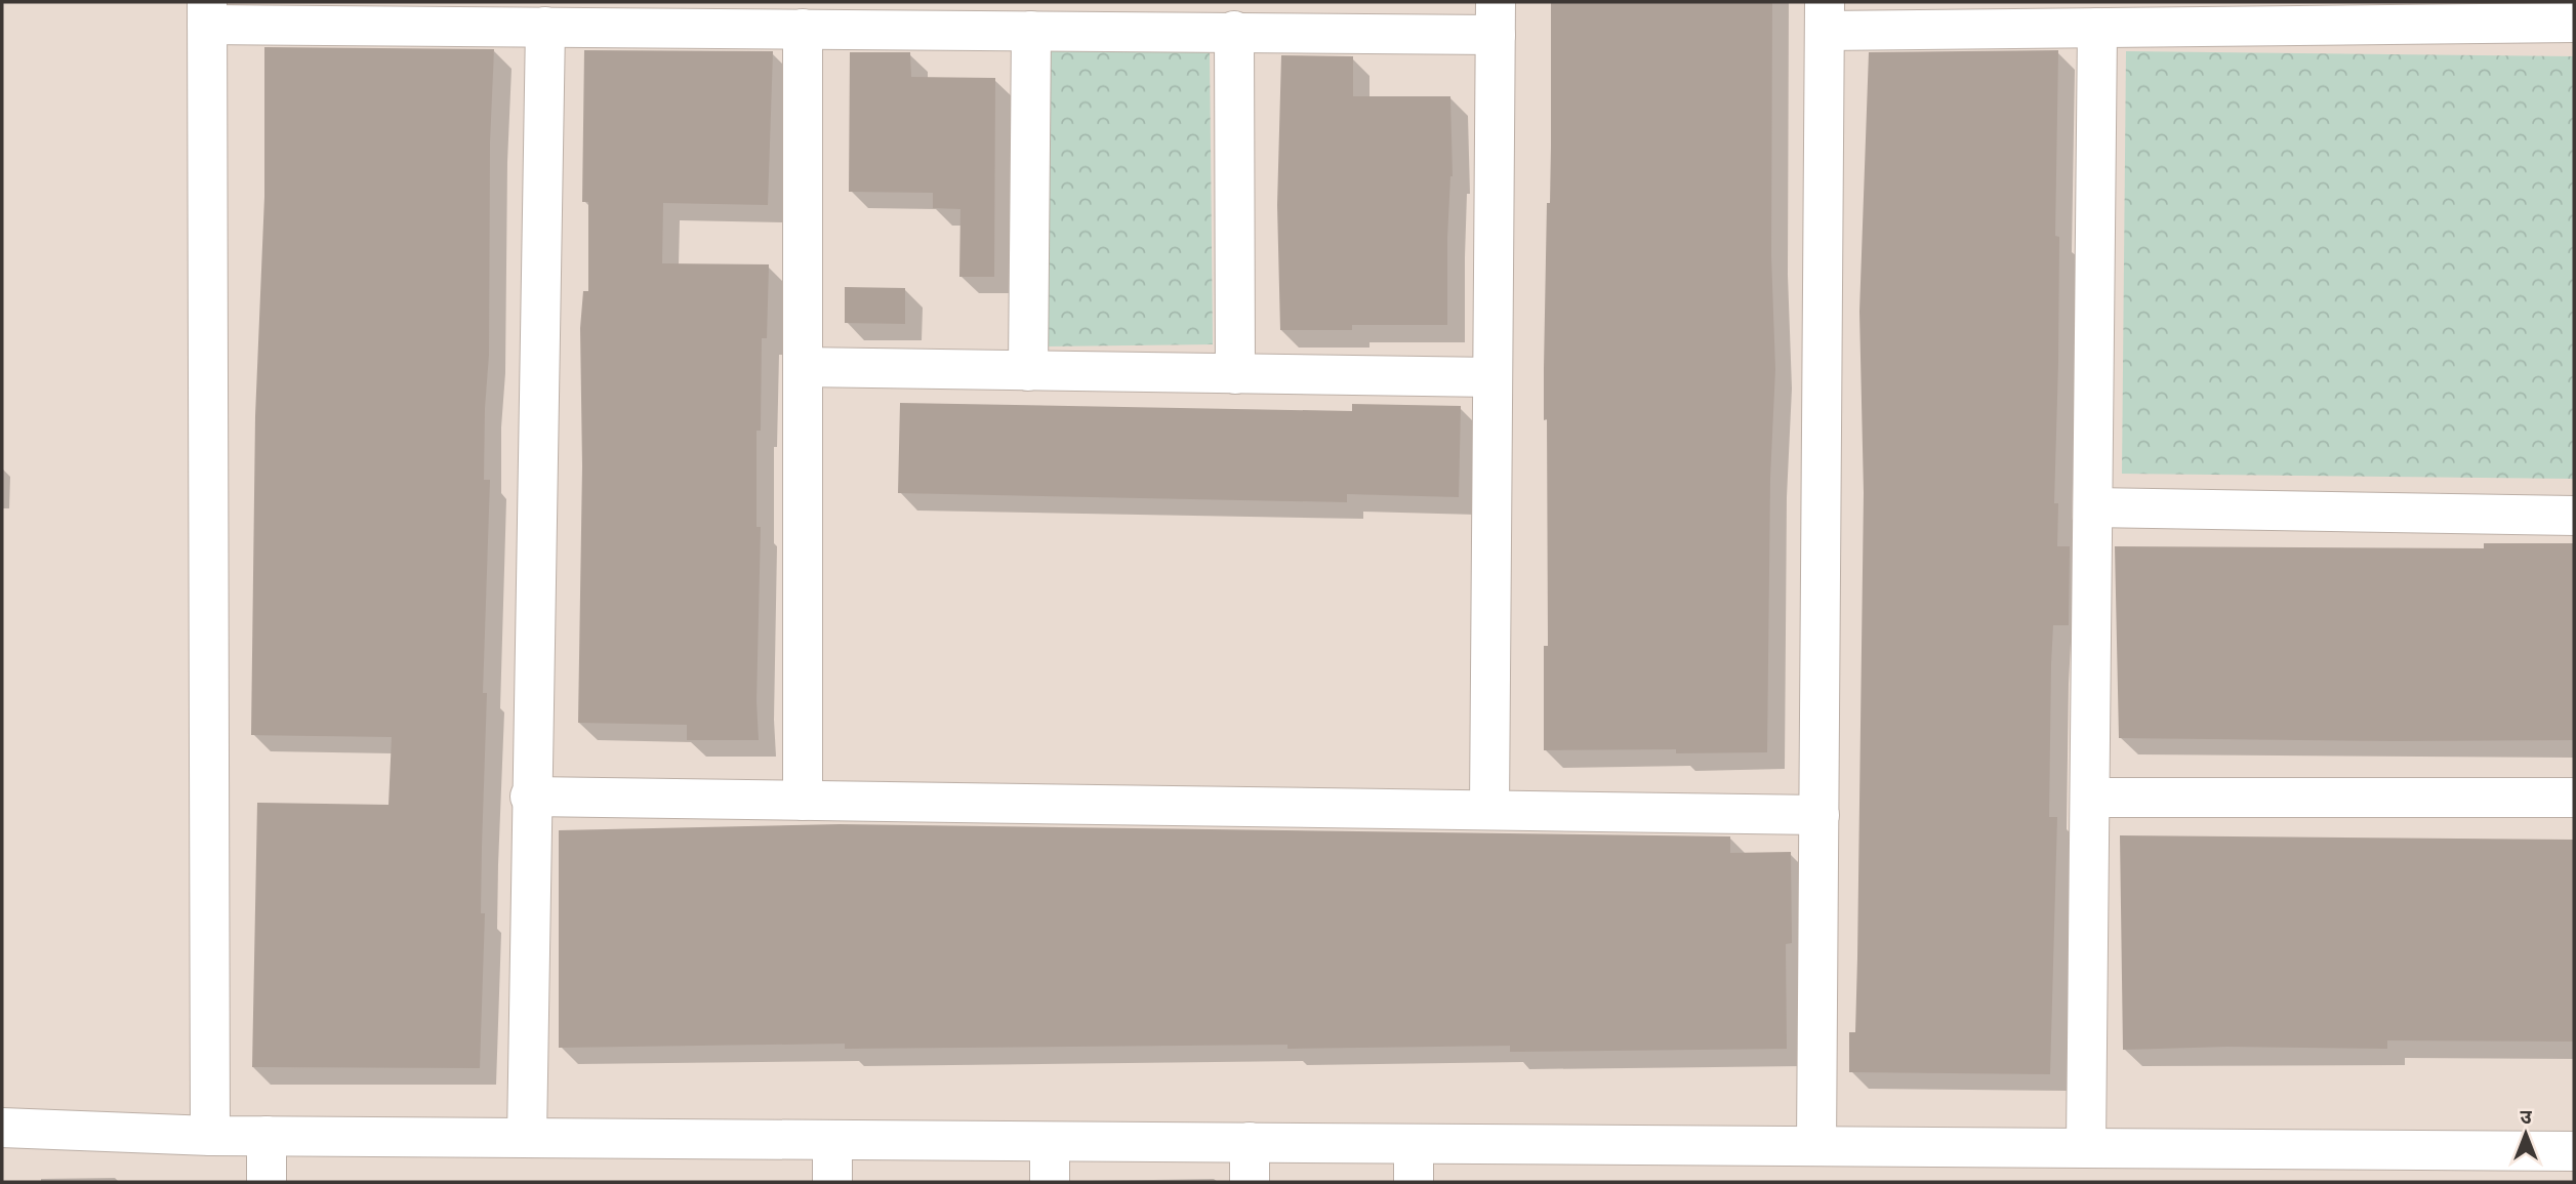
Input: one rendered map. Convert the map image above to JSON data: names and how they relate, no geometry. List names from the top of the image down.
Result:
{
  "north": "top"
}
